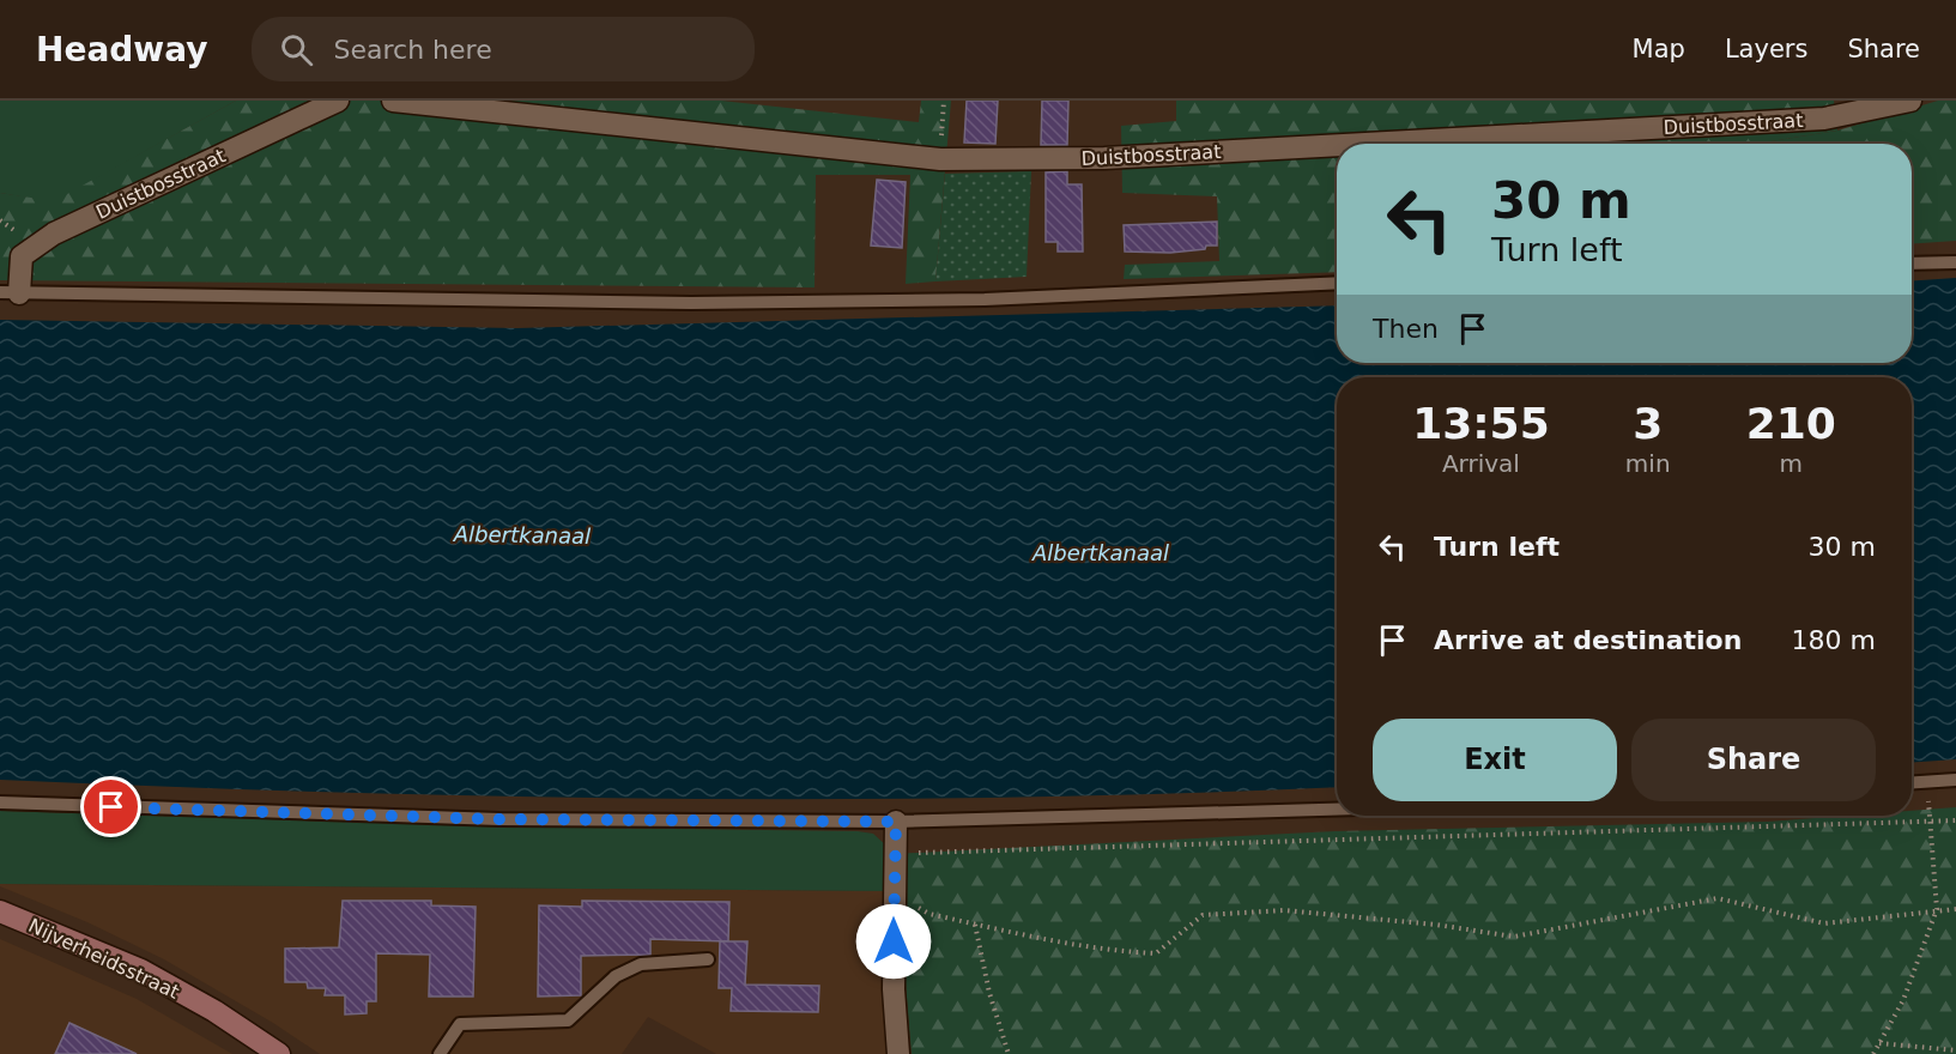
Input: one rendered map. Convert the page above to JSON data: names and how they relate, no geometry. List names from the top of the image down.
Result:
{
  "streets": {
    "street": ["Duistbosstraat", "Nijverheidsstraat"]
  },
  "water": ["Albertkanaal"],
  "page": {
    "header": "Headway",
    "search": "Search here",
    "nav": ["Map", "Layers", "Share"],
    "turn": ["30 m", "Turn left"],
    "then": "Then",
    "eta": [
      "13:55",
      "Arrival",
      "3",
      "min",
      "210",
      "m"
    ],
    "list": [
      {
        "name": "Turn left",
        "value": "30 m"
      },
      {
        "name": "Arrive at destination",
        "value": "180 m"
      }
    ],
    "buttons": ["Exit", "Share"]
  }
}
